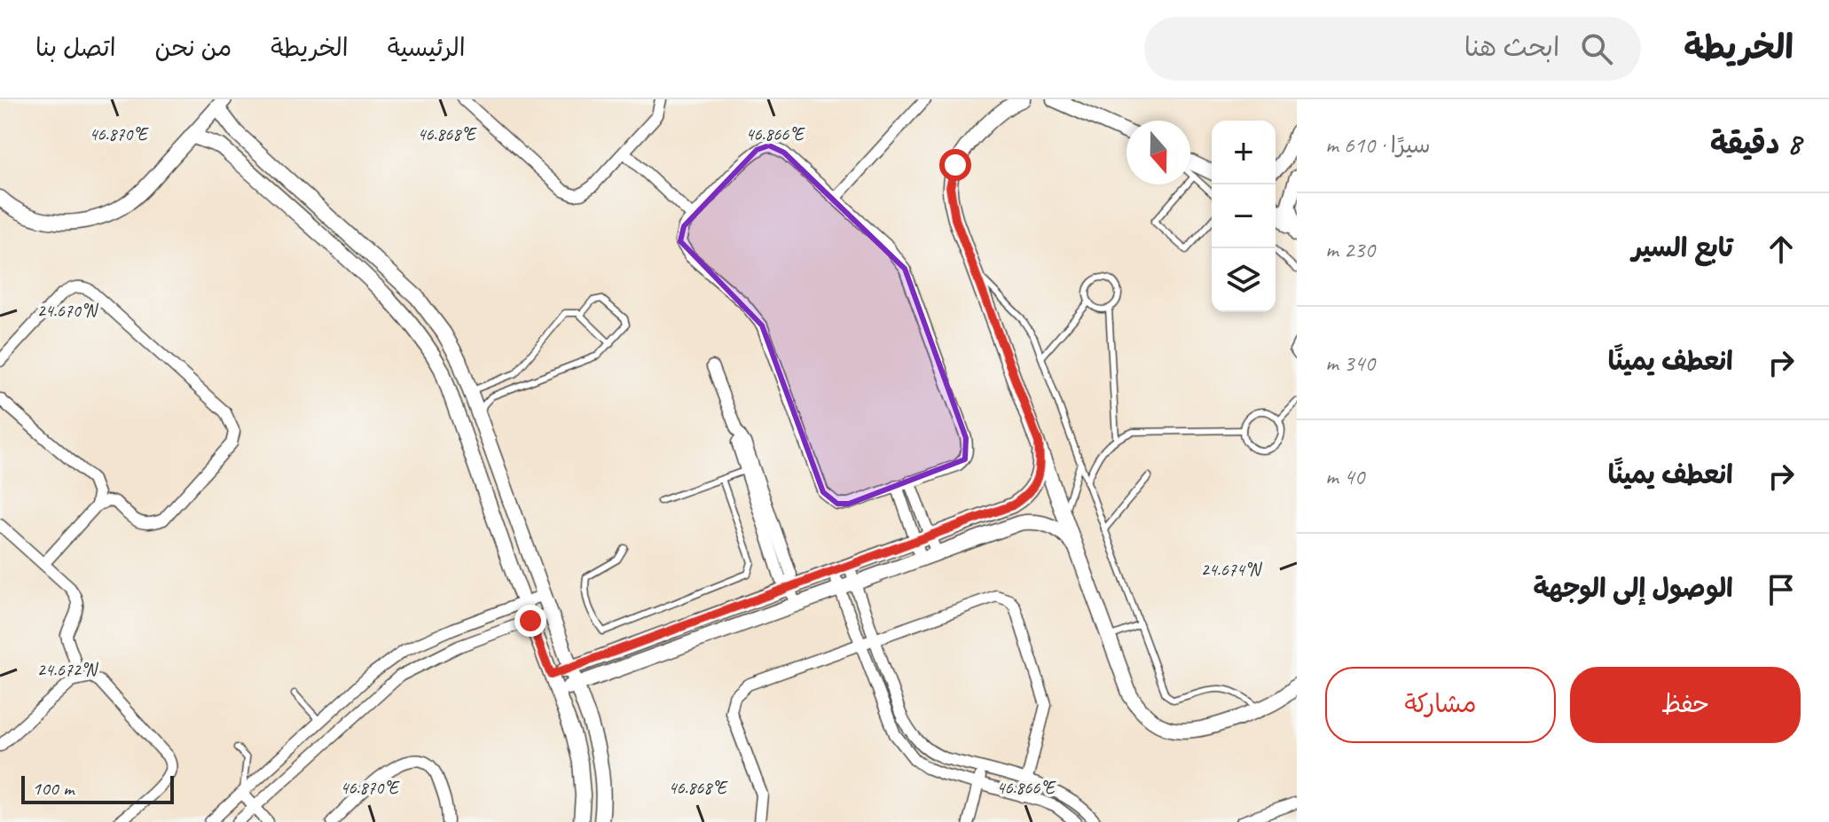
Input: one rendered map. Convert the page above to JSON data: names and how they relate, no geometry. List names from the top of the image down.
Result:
{
  "scale_bar": "100 m",
  "north": "bottom",
  "page": {
    "header": "الخريطة",
    "search": "ابحث هنا",
    "nav": [
      "الرئيسية",
      "الخريطة",
      "من نحن",
      "اتصل بنا"
    ],
    "heading": ["8 دقيقة", "سيرًا · 610 m"],
    "map_buttons": ["+", "−"],
    "list": [
      ["تابع السير", "230 m"],
      ["انعطف يمينًا", "340 m"],
      ["انعطف يمينًا", "40 m"],
      "الوصول إلى الوجهة"
    ],
    "buttons": ["حفظ", "مشاركة"],
    "scale": "100 m"
  },
  "coordinates": [
    "46.870°E",
    "46.868°E",
    "46.866°E",
    "24.670°N",
    "24.674°N",
    "24.672°N"
  ]
}
